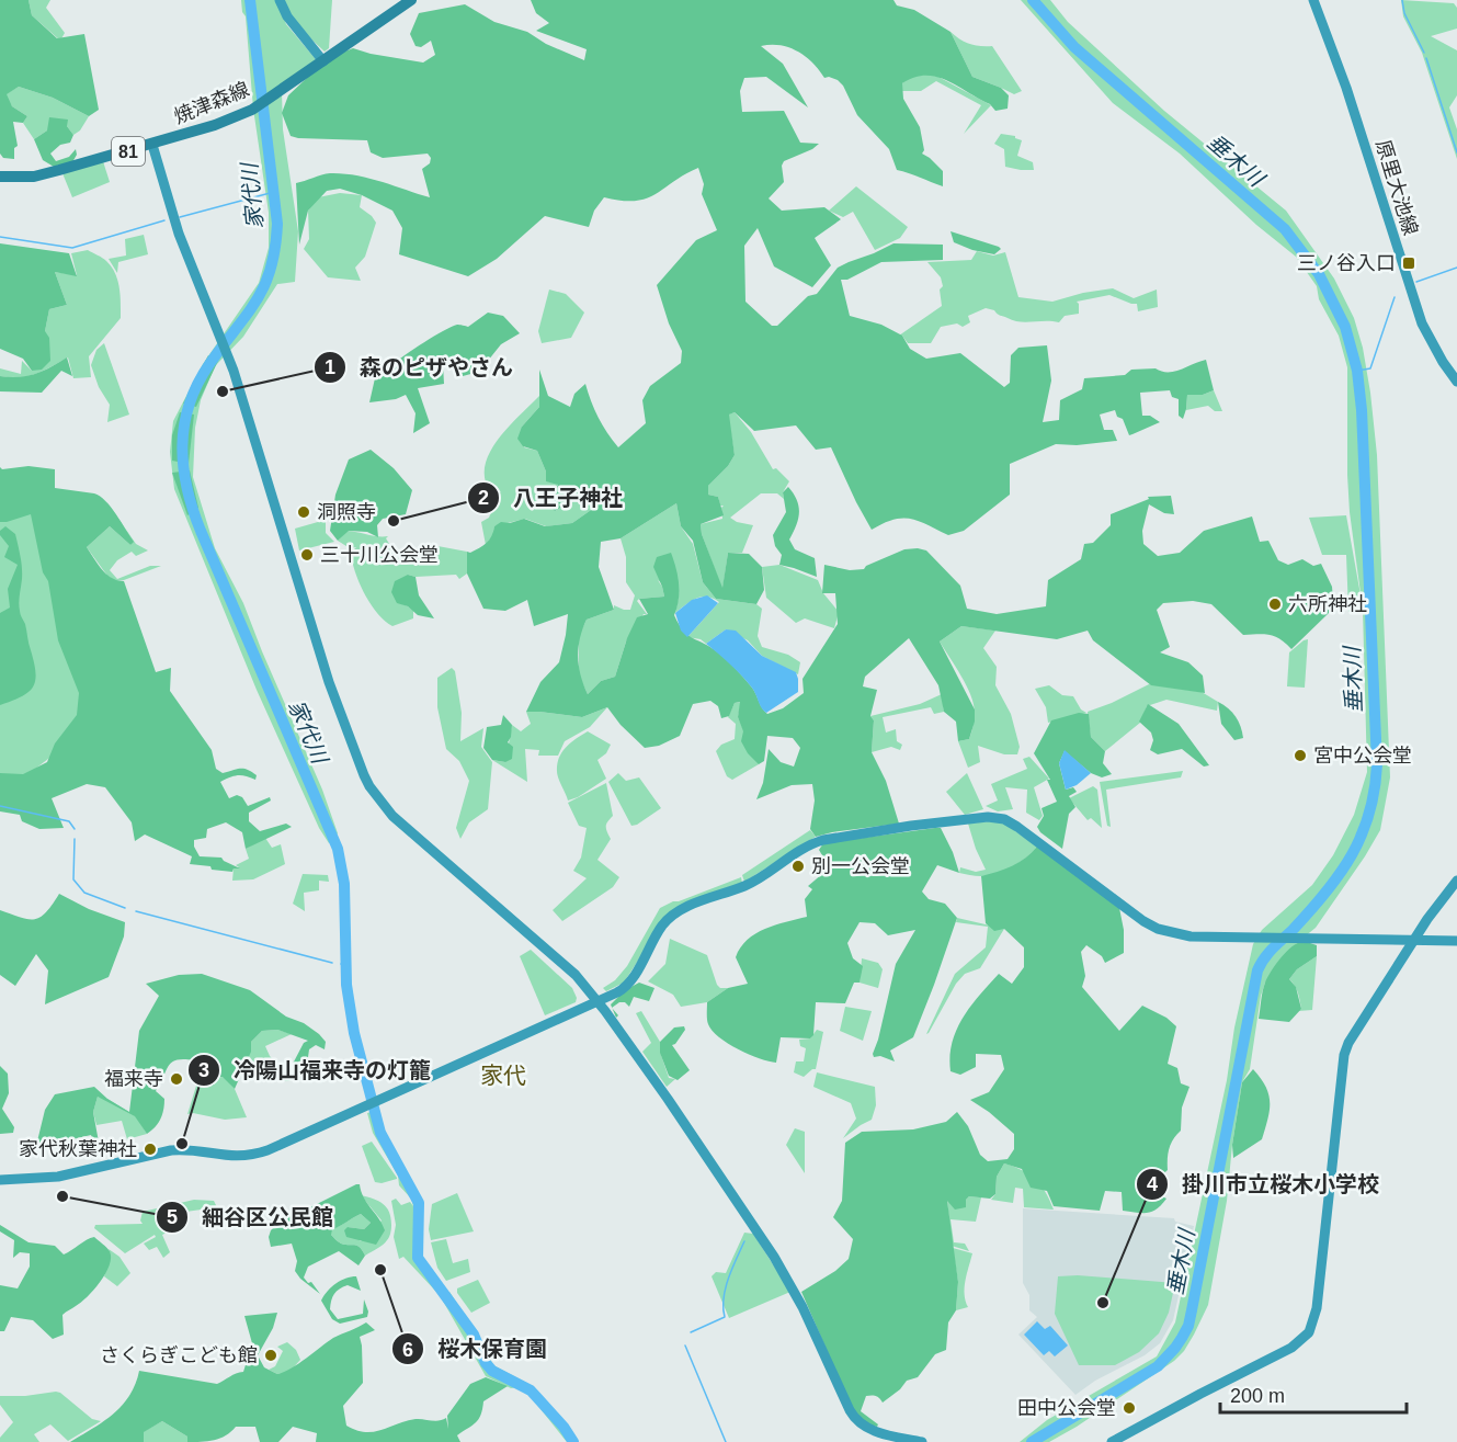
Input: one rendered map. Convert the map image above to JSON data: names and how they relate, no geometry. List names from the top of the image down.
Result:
{
  "streets": {
    "main road": ["焼津森線", "81"],
    "street": ["原里大池線"]
  },
  "districts": ["家代"],
  "water": ["垂木川", "家代川"],
  "places": {
    "transit": ["三ノ谷入口"],
    "other": [
      "森のピザやさん",
      "洞照寺",
      "八王子神社",
      "三十川公会堂",
      "六所神社",
      "宮中公会堂",
      "別一公会堂",
      "福来寺",
      "冷陽山福来寺の灯籠",
      "家代秋葉神社",
      "細谷区公民館",
      "桜木保育園",
      "掛川市立桜木小学校",
      "さくらぎこども館",
      "田中公会堂"
    ]
  },
  "scale_bar": "200 m"
}
